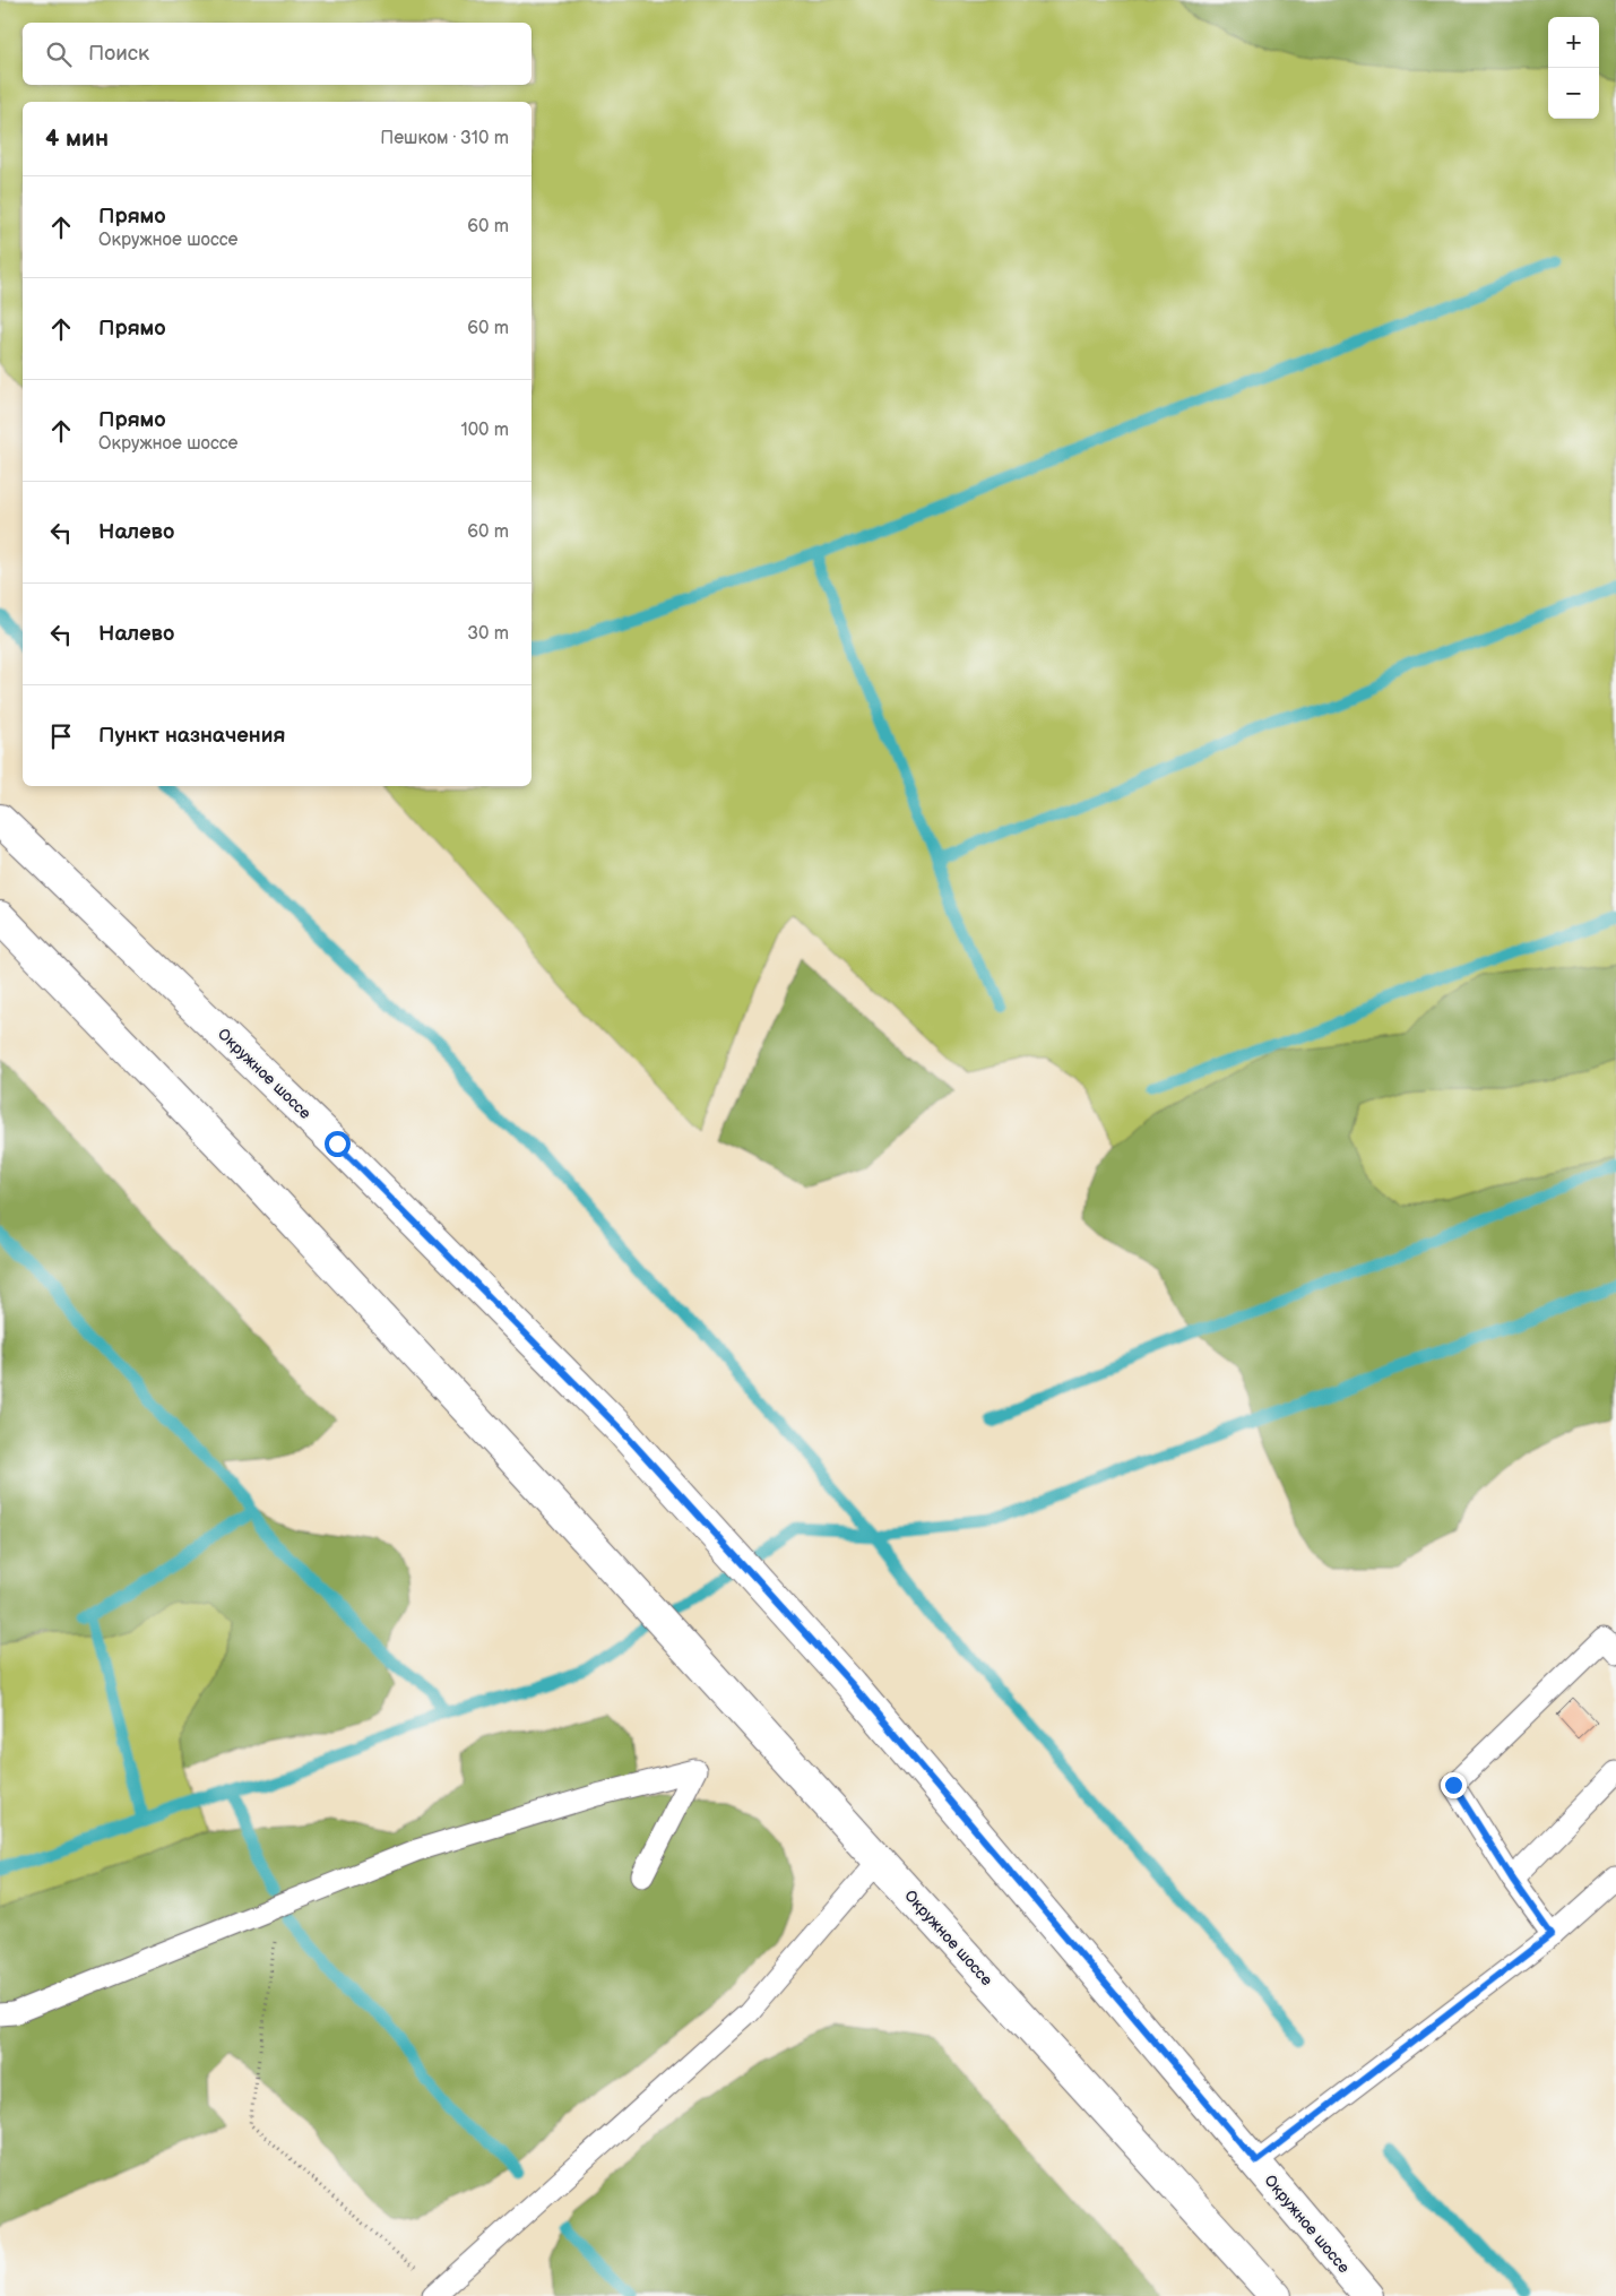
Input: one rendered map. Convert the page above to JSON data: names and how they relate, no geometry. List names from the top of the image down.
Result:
{
  "streets": {
    "main road": ["Окружное шоссе"]
  },
  "page": {
    "map_buttons": ["+", "−"],
    "search": "Поиск",
    "heading": ["4 мин", "Пешком · 310 m"],
    "list": [
      ["Прямо", "Окружное шоссе", "60 m"],
      ["Прямо", "60 m"],
      ["Прямо", "Окружное шоссе", "100 m"],
      ["Налево", "60 m"],
      ["Налево", "30 m"],
      "Пункт назначения"
    ]
  }
}
